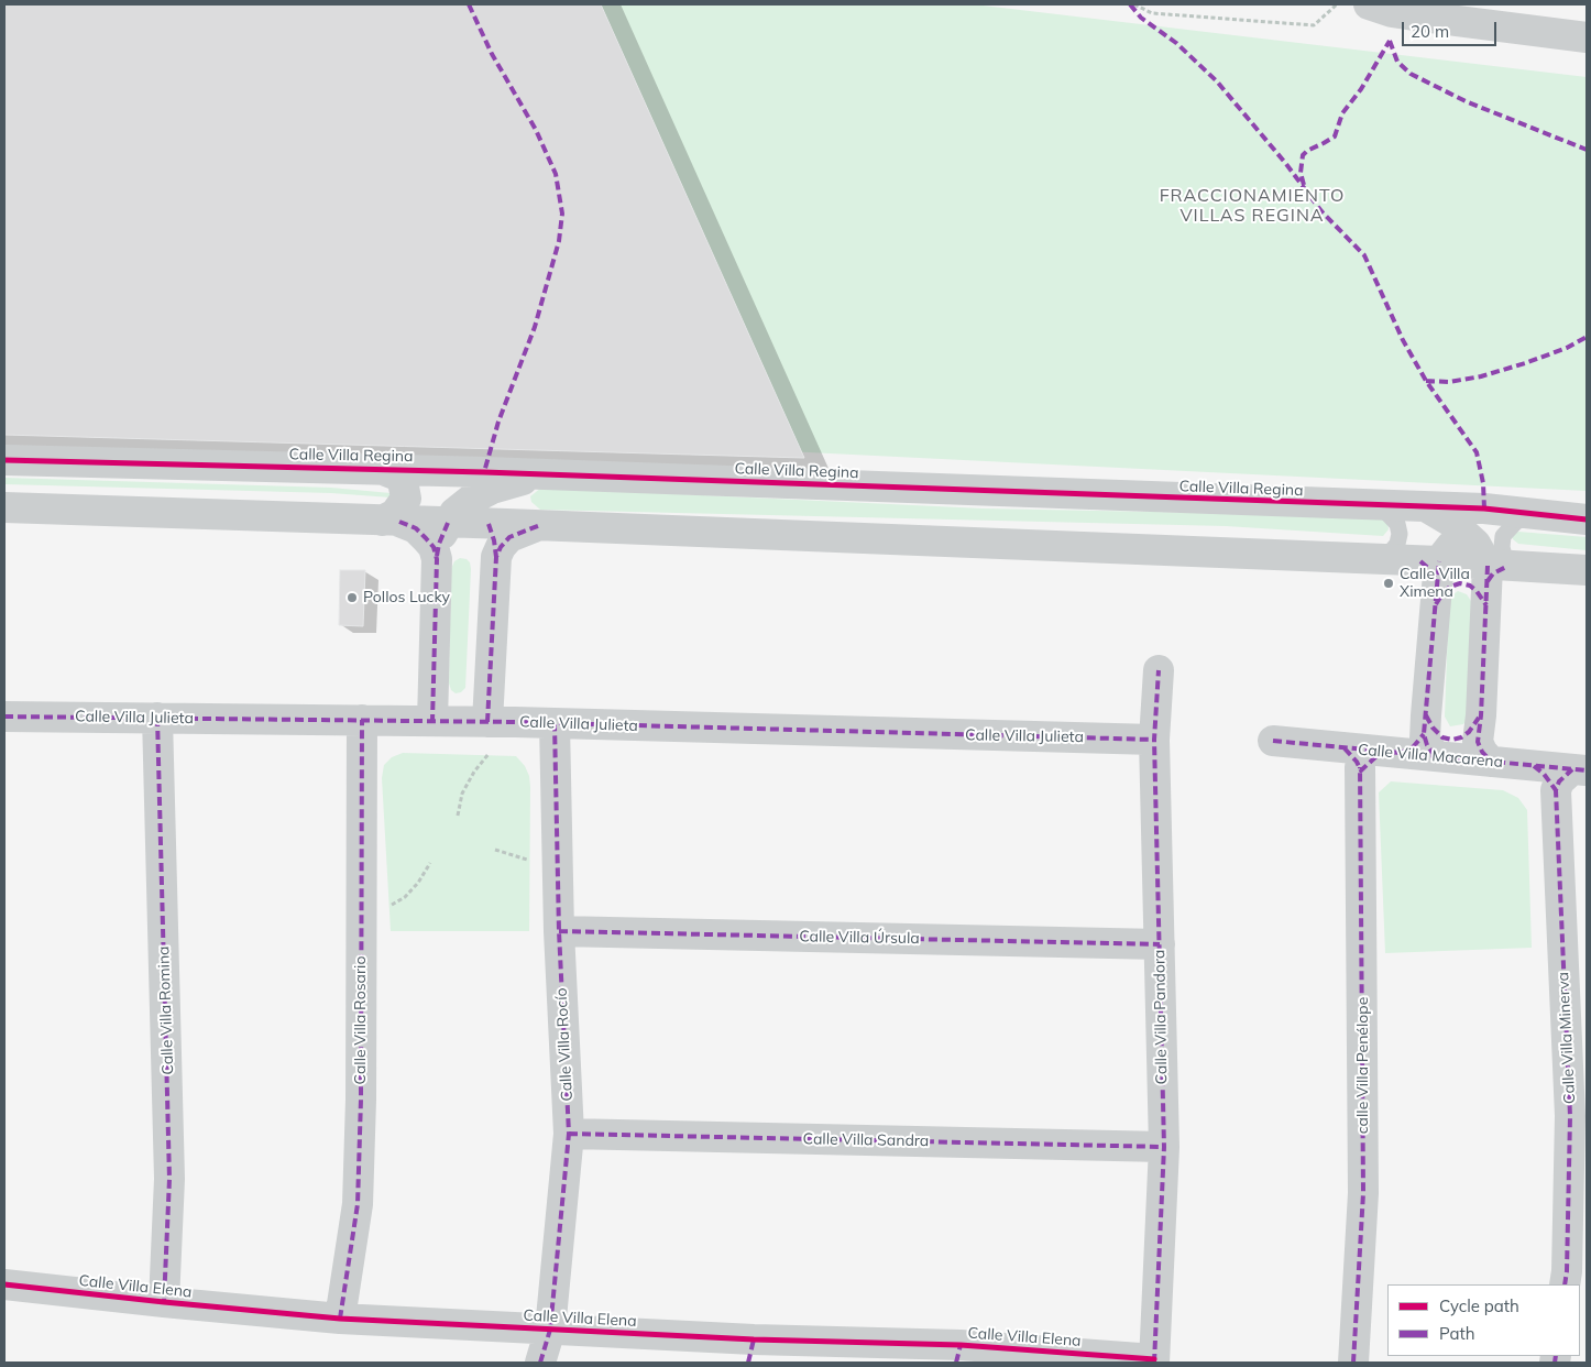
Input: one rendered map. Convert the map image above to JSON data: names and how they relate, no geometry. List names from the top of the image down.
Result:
{
  "streets": {
    "street": [
      "Calle Villa Regina",
      "Calle Villa Julieta",
      "Calle Villa Macarena",
      "Calle Villa Úrsula",
      "Calle Villa Romina",
      "Calle Villa Pandora",
      "Calle Villa Rosario",
      "Calle Villa Minerva",
      "Calle Villa Rocío",
      "calle Villa Penélope",
      "Calle Villa Sandra",
      "Calle Villa Elena"
    ]
  },
  "crossings": [
    ["Calle Villa Julieta", "Calle Villa Romina"],
    ["Calle Villa Julieta", "Calle Villa Pandora"],
    ["Calle Villa Julieta", "Calle Villa Rosario"],
    ["Calle Villa Julieta", "Calle Villa Rocío"],
    ["Calle Villa Macarena", "Calle Villa Minerva"],
    ["Calle Villa Macarena", "calle Villa Penélope"],
    ["Calle Villa Úrsula", "Calle Villa Pandora"],
    ["Calle Villa Úrsula", "Calle Villa Rocío"],
    ["Calle Villa Romina", "Calle Villa Elena"],
    ["Calle Villa Pandora", "Calle Villa Sandra"],
    ["Calle Villa Pandora", "Calle Villa Elena"],
    ["Calle Villa Rosario", "Calle Villa Elena"],
    ["Calle Villa Rocío", "Calle Villa Sandra"],
    ["Calle Villa Rocío", "Calle Villa Elena"]
  ],
  "districts": ["FRACCIONAMIENTO VILLAS REGINA"],
  "places": ["Calle Villa Ximena", "Pollos Lucky"],
  "legend": ["Cycle path", "Path"],
  "scale_bar": "20 m"
}
